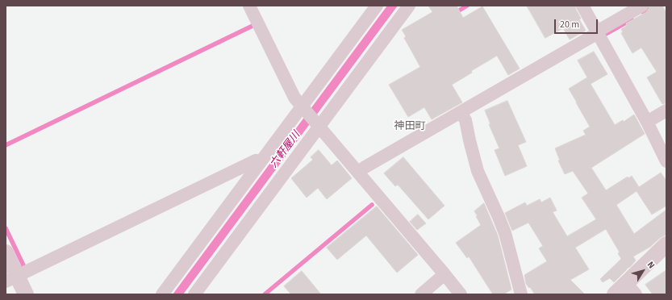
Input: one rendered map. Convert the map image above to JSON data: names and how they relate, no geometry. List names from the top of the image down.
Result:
{
  "districts": ["神田町"],
  "water": ["六軒屋川"],
  "scale_bar": "20 m",
  "north": "top right"
}
